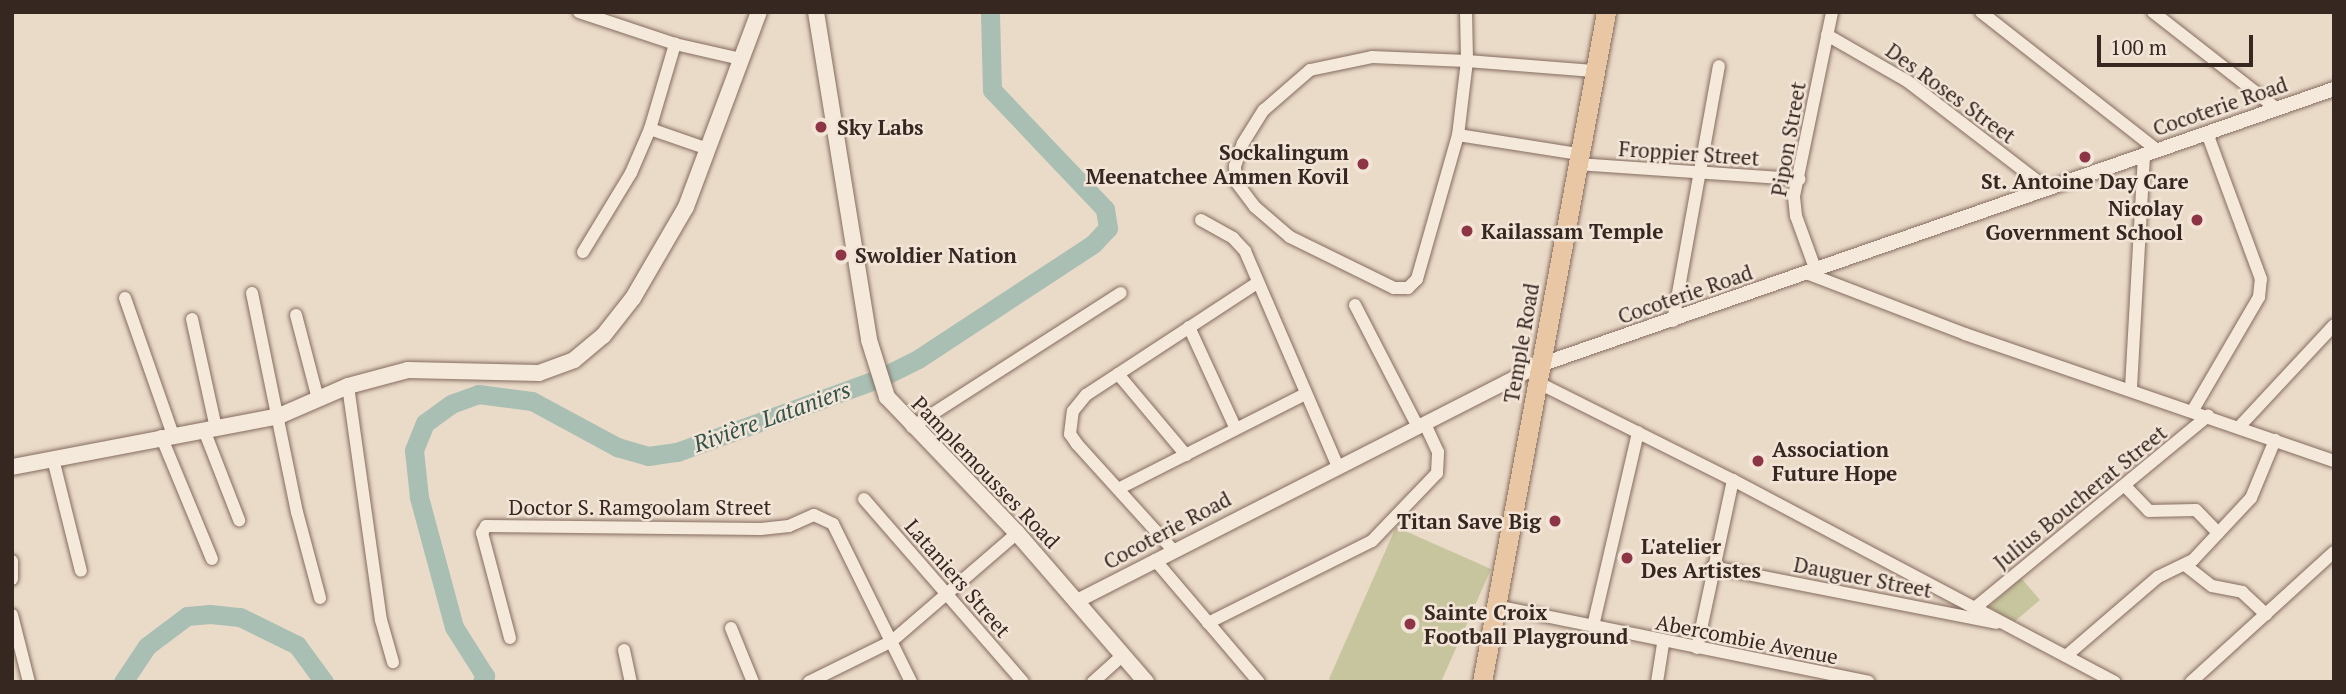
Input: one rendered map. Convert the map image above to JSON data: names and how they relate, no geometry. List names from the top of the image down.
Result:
{
  "streets": {
    "main road": ["Temple Road", "Pamplemousses Road"],
    "street": [
      "Des Roses Street",
      "Cocoterie Road",
      "Pipon Street",
      "Froppier Street",
      "Julius Boucherat Street",
      "Doctor S. Ramgoolam Street",
      "Dauguer Street",
      "Lataniers Street",
      "Abercombie Avenue"
    ]
  },
  "crossings": [
    ["Des Roses Street", "Cocoterie Road"],
    ["Des Roses Street", "Pipon Street"],
    ["Cocoterie Road", "Pipon Street"],
    ["Cocoterie Road", "Temple Road"],
    ["Cocoterie Road", "Pamplemousses Road"],
    ["Pipon Street", "Froppier Street"],
    ["Froppier Street", "Temple Road"],
    ["Temple Road", "Abercombie Avenue"]
  ],
  "water": ["Rivière Lataniers"],
  "places": [
    "Sky Labs",
    "St. Antoine Day Care",
    "Sockalingum Meenatchee Ammen Kovil",
    "Nicolay Government School",
    "Kailassam Temple",
    "Swoldier Nation",
    "Association Future Hope",
    "Titan Save Big",
    "L'atelier Des Artistes",
    "Sainte Croix Football Playground"
  ],
  "scale_bar": "100 m"
}
